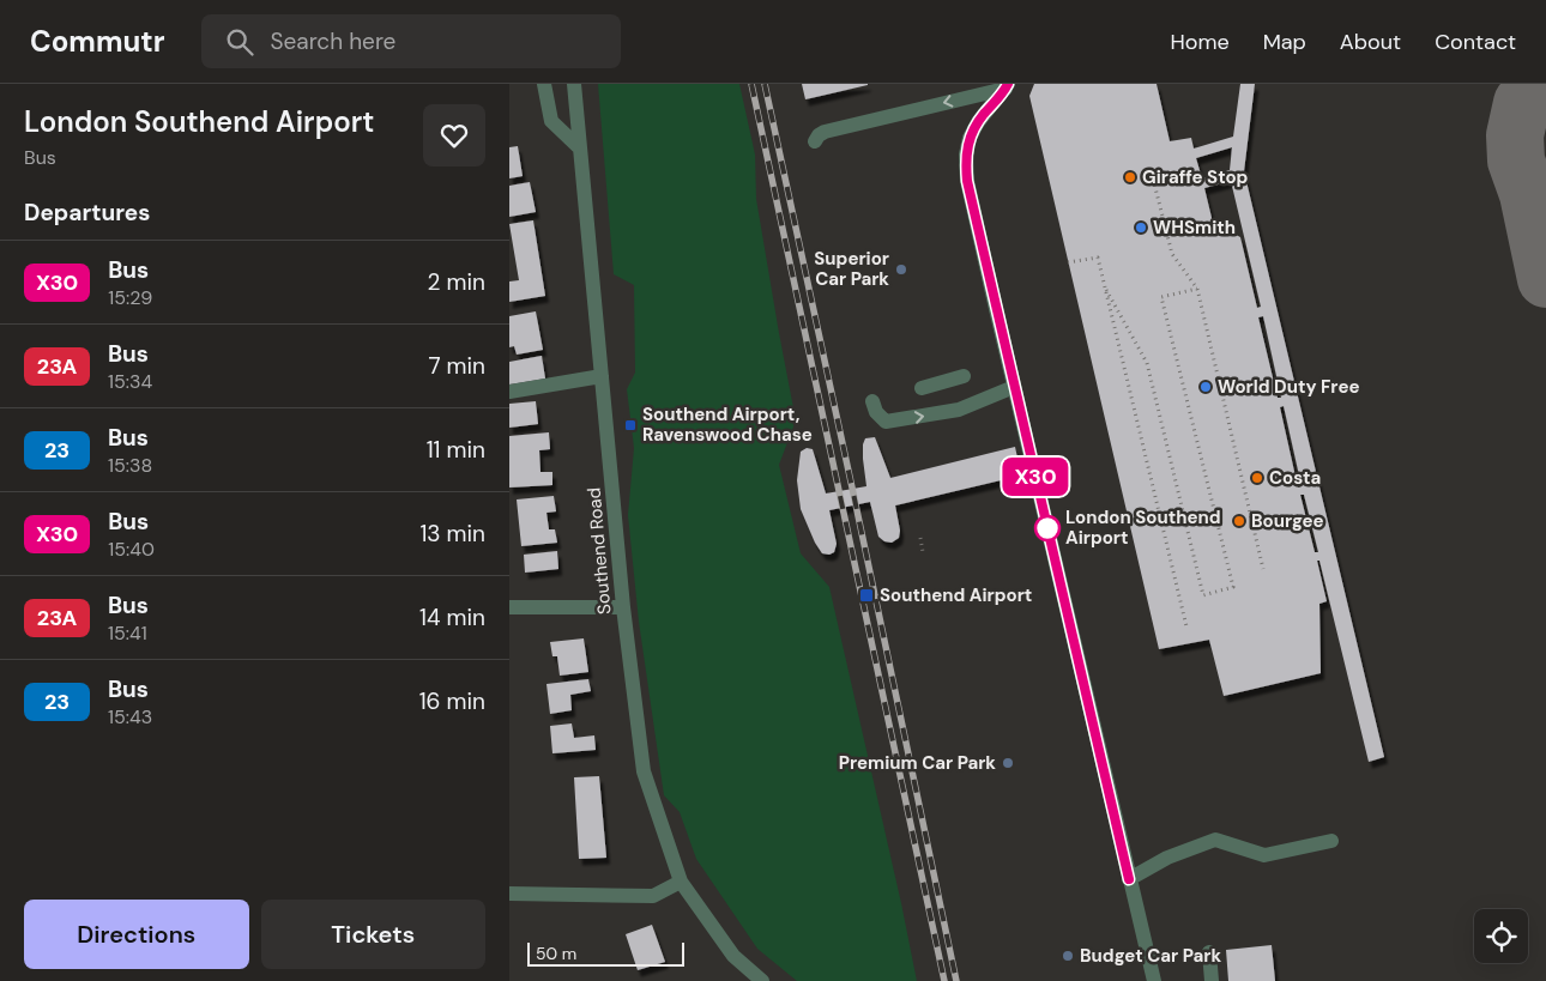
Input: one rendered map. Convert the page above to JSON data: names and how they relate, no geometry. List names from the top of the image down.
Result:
{
  "streets": {
    "street": ["Southend Road"]
  },
  "places": {
    "other": [
      "Giraffe Stop",
      "WHSmith",
      "Superior Car Park",
      "World Duty Free",
      "Costa",
      "Bourgee",
      "London Southend Airport",
      "Premium Car Park",
      "Budget Car Park"
    ],
    "transit": ["Southend Airport, Ravenswood Chase", "Southend Airport"]
  },
  "lines": ["bus line X30"],
  "scale_bar": "50 m",
  "page": {
    "header": "Commutr",
    "search": "Search here",
    "nav": [
      "Home",
      "Map",
      "About",
      "Contact"
    ],
    "heading": [
      ["London Southend Airport", "Bus"],
      "Departures"
    ],
    "on_map": "X30",
    "list": [
      {
        "mark": "X30",
        "name": "Bus",
        "note": "15:29",
        "value": "2 min"
      },
      {
        "mark": "23A",
        "name": "Bus",
        "note": "15:34",
        "value": "7 min"
      },
      {
        "mark": "23",
        "name": "Bus",
        "note": "15:38",
        "value": "11 min"
      },
      {
        "mark": "X30",
        "name": "Bus",
        "note": "15:40",
        "value": "13 min"
      },
      {
        "mark": "23A",
        "name": "Bus",
        "note": "15:41",
        "value": "14 min"
      },
      {
        "mark": "23",
        "name": "Bus",
        "note": "15:43",
        "value": "16 min"
      }
    ],
    "buttons": ["Directions", "Tickets"],
    "scale": "50 m"
  }
}
